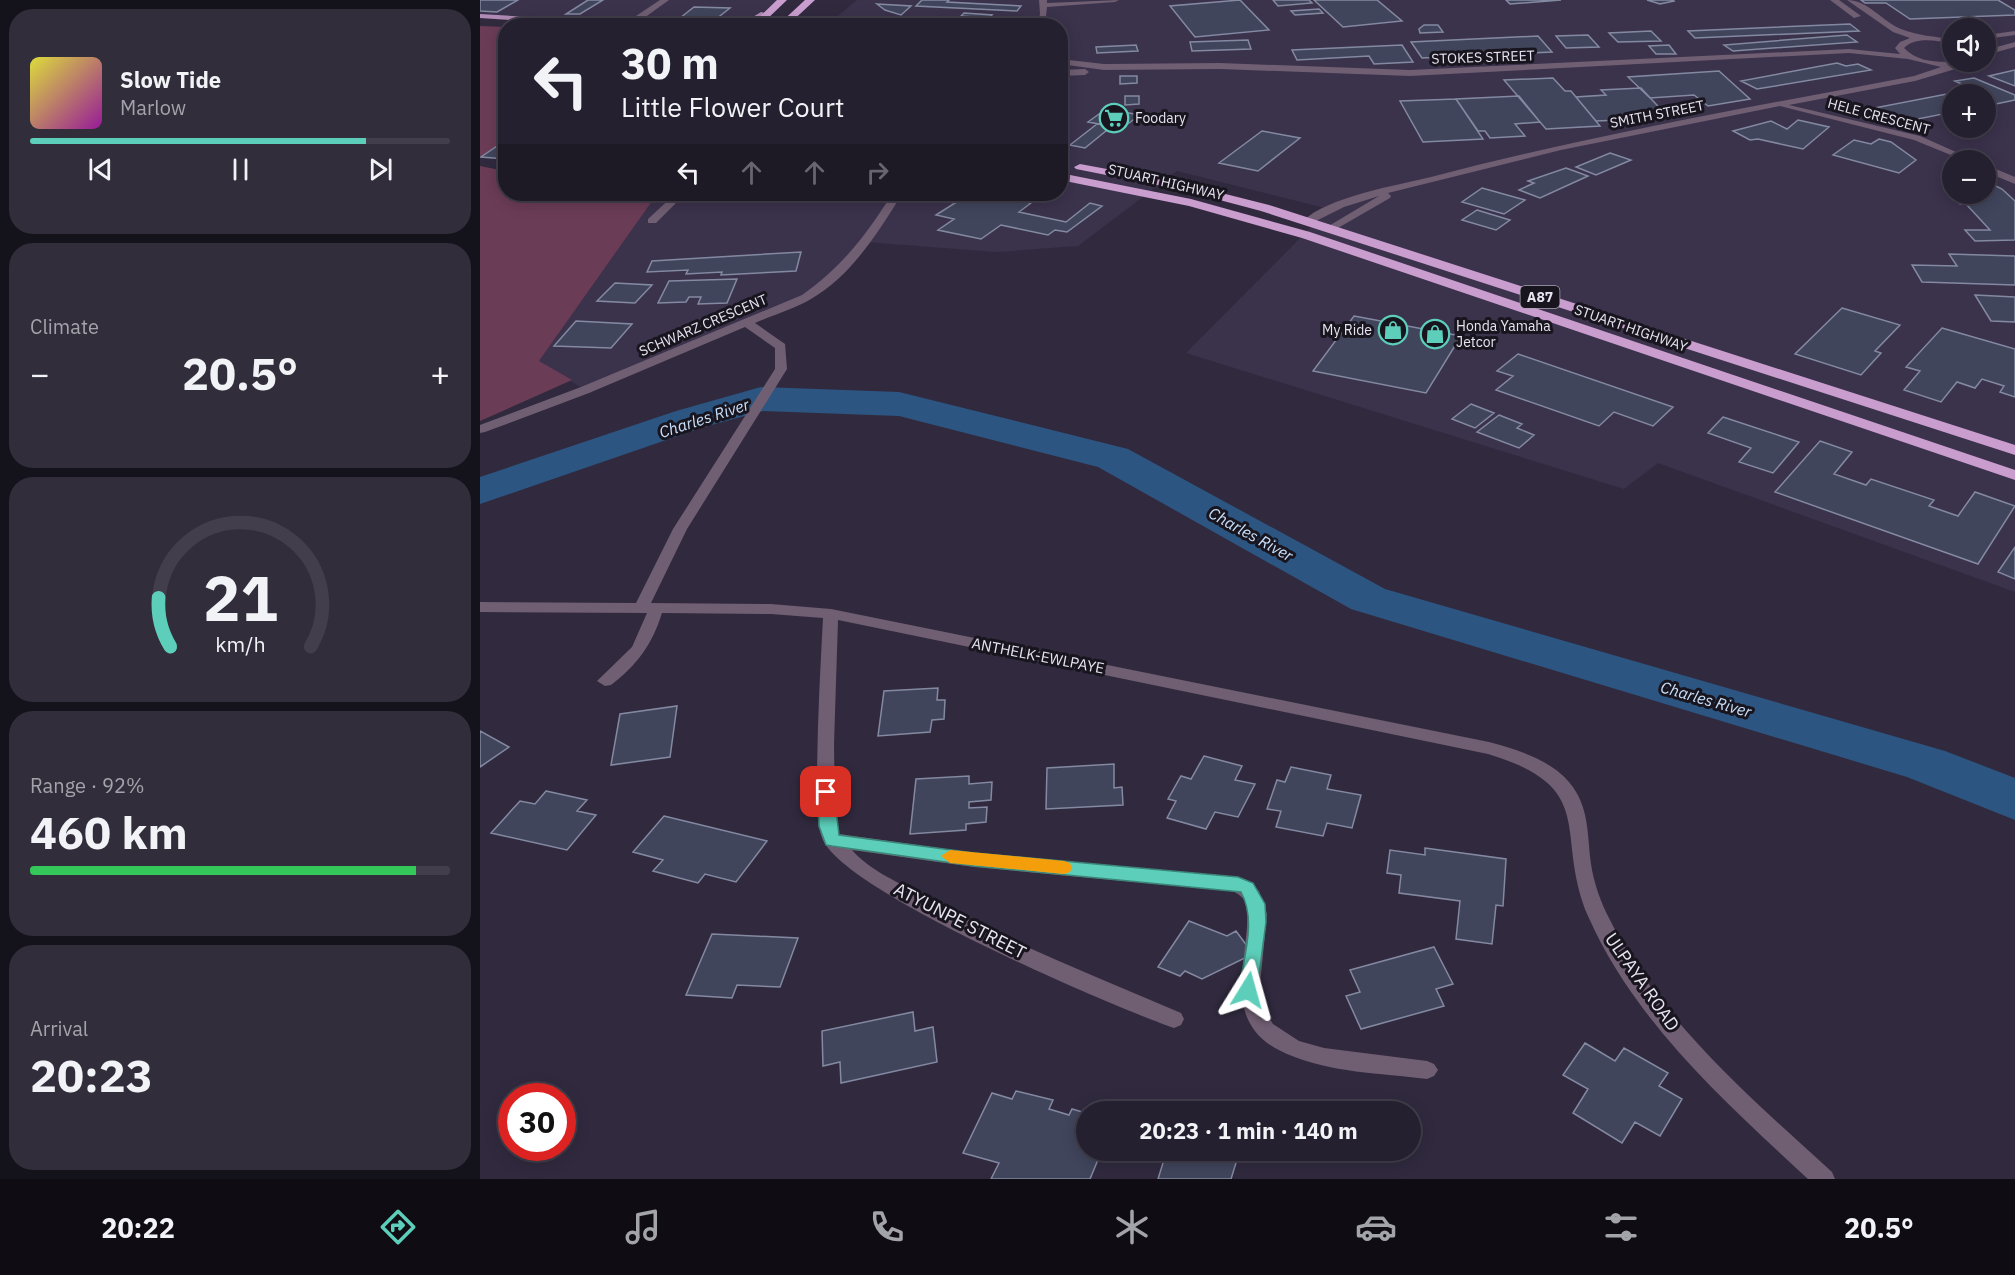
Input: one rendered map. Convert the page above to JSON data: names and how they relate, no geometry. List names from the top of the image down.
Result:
{
  "streets": {
    "highway": ["STUART HIGHWAY", "A87"],
    "street": [
      "STOKES STREET",
      "SMITH STREET",
      "HELE CRESCENT",
      "SCHWARZ CRESCENT",
      "ANTHELK-EWLPAYE",
      "ATYUNPE STREET",
      "ULPAYA ROAD"
    ]
  },
  "crossings": [
    ["STOKES STREET", "SMITH STREET"],
    ["SMITH STREET", "HELE CRESCENT"],
    ["SMITH STREET", "STUART HIGHWAY"],
    ["ANTHELK-EWLPAYE", "ULPAYA ROAD"]
  ],
  "water": ["Charles River"],
  "places": {
    "supermarket": ["Foodary"],
    "shop": ["My Ride", "Honda Yamaha Jetcor"]
  },
  "page": {
    "map_buttons": ["+", "−"],
    "turn": ["30 m", "Little Flower Court"],
    "song": ["Slow Tide", "Marlow"],
    "tile": [
      "Climate",
      ["Range · 92%", "460 km"],
      ["Arrival", "20:23"]
    ],
    "heat": ["−", "20.5°", "+"],
    "limit": "30",
    "trip": "20:23 · 1 min · 140 m",
    "tabs": ["20:22", "20.5°"],
    "gauge": ["21", "km/h"]
  }
}
